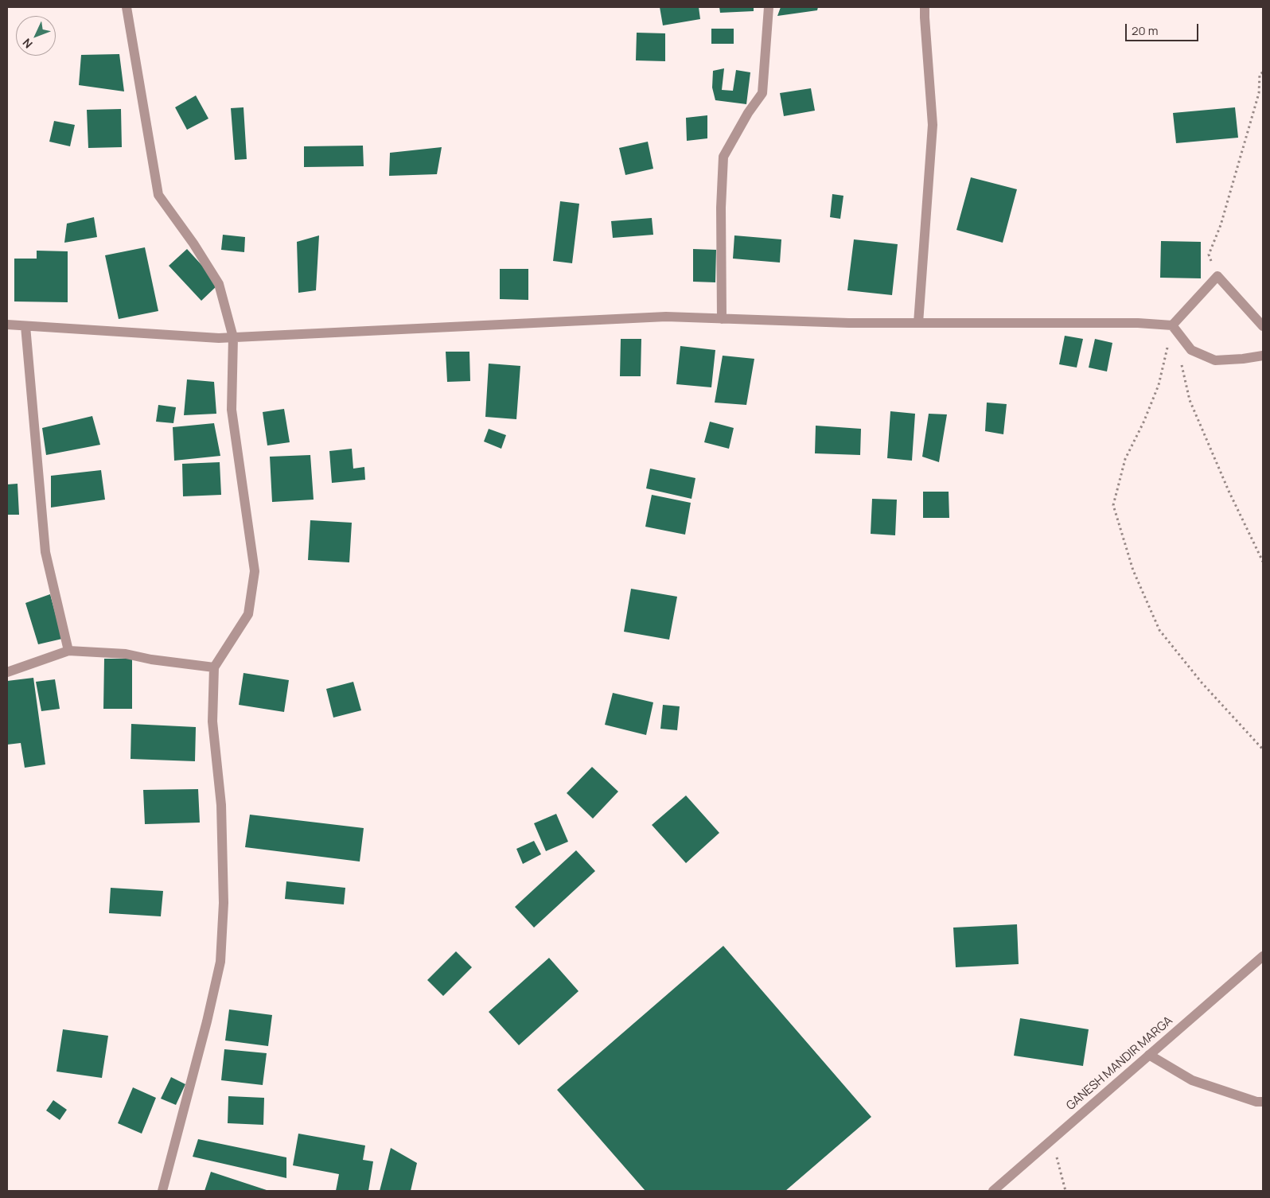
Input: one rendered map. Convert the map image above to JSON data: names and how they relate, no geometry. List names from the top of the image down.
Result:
{
  "streets": {
    "street": ["GANESH MANDIR MARGA"]
  },
  "scale_bar": "20 m",
  "north": "bottom left"
}
